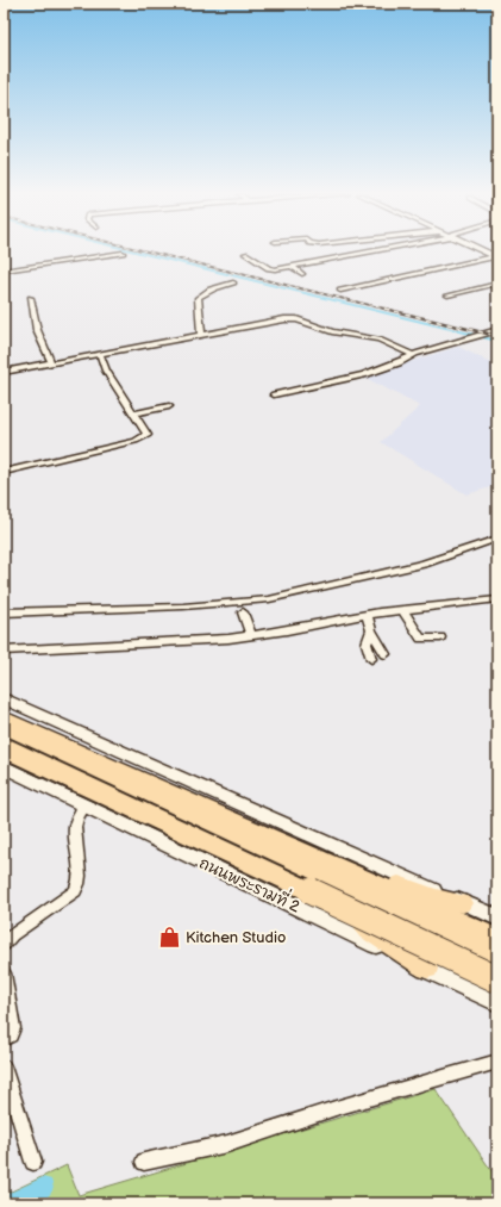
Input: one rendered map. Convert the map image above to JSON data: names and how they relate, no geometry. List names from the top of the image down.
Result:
{
  "streets": {
    "highway": ["ถนนพระรามที่ 2"]
  },
  "places": {
    "shop": ["Kitchen Studio"]
  }
}
